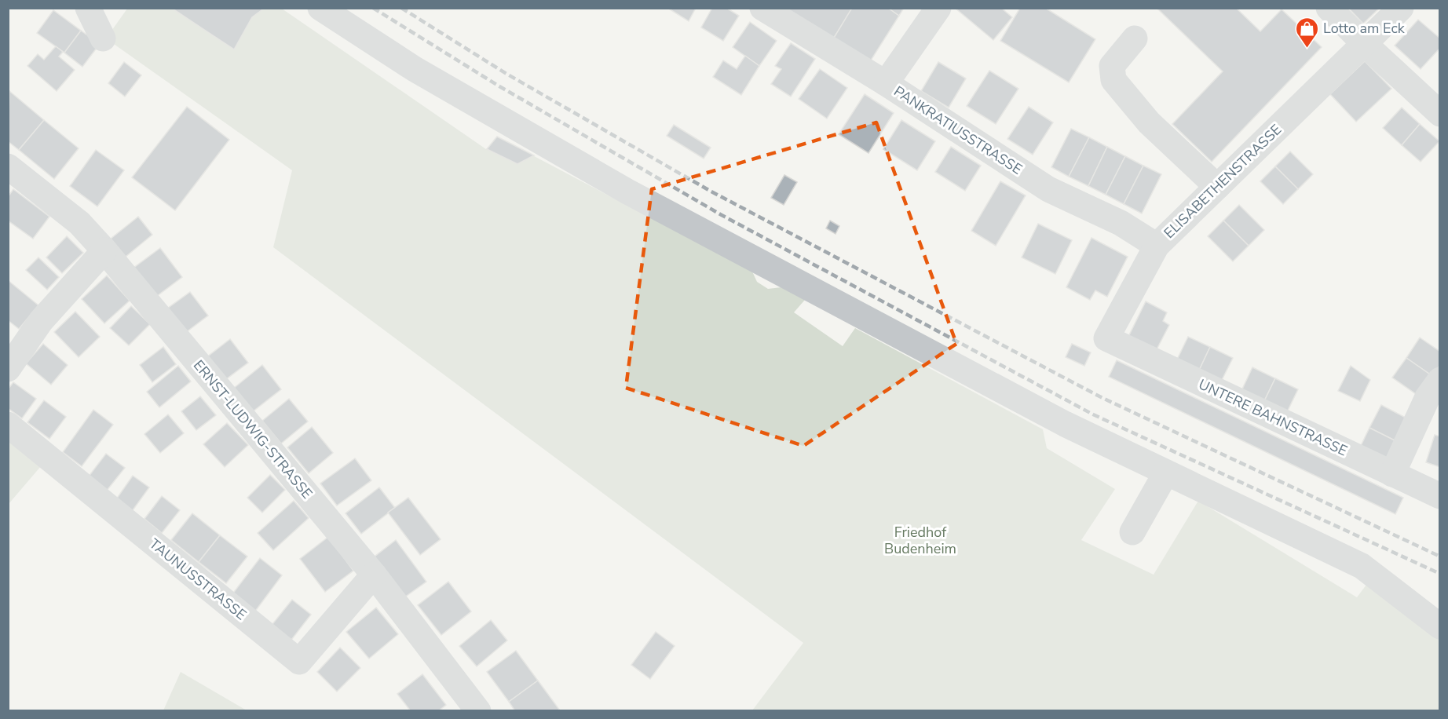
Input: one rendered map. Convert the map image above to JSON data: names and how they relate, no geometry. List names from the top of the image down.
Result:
{
  "streets": {
    "street": [
      "PANKRATIUSSTRASSE",
      "ELISABETHENSTRASSE",
      "UNTERE BAHNSTRASSE",
      "ERNST-LUDWIG-STRASSE",
      "TAUNUSSTRASSE"
    ]
  },
  "crossings": [
    ["PANKRATIUSSTRASSE", "ELISABETHENSTRASSE"],
    ["ELISABETHENSTRASSE", "UNTERE BAHNSTRASSE"],
    ["ERNST-LUDWIG-STRASSE", "TAUNUSSTRASSE"]
  ],
  "parks": ["Friedhof Budenheim"],
  "places": {
    "shop": ["Lotto am Eck"]
  }
}
